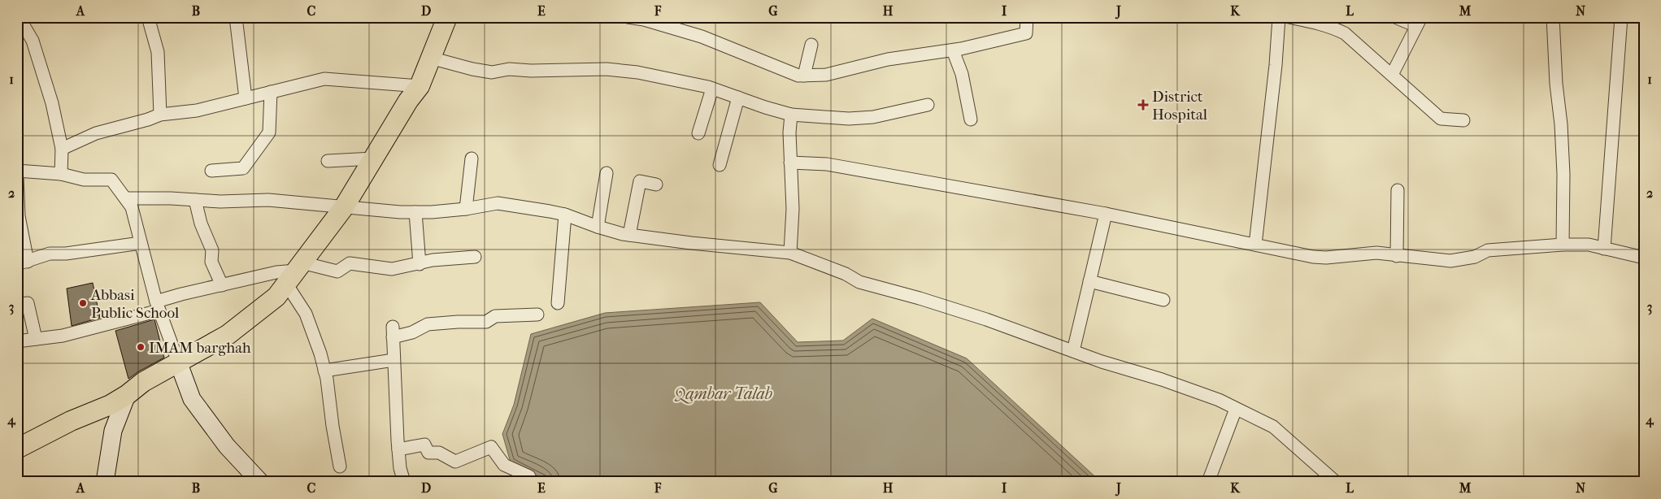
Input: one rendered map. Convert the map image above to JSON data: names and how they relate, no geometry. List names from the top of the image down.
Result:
{
  "water": ["Qambar Talab"],
  "places": {
    "health": ["District Hospital"],
    "other": ["Abbasi Public School", "IMAM barghah"]
  },
  "grid": {
    "columns": [
      "A",
      "B",
      "C",
      "D",
      "E",
      "F",
      "G",
      "H",
      "I",
      "J",
      "K",
      "L",
      "M",
      "N"
    ],
    "rows": [
      "1",
      "2",
      "3",
      "4"
    ]
  }
}
